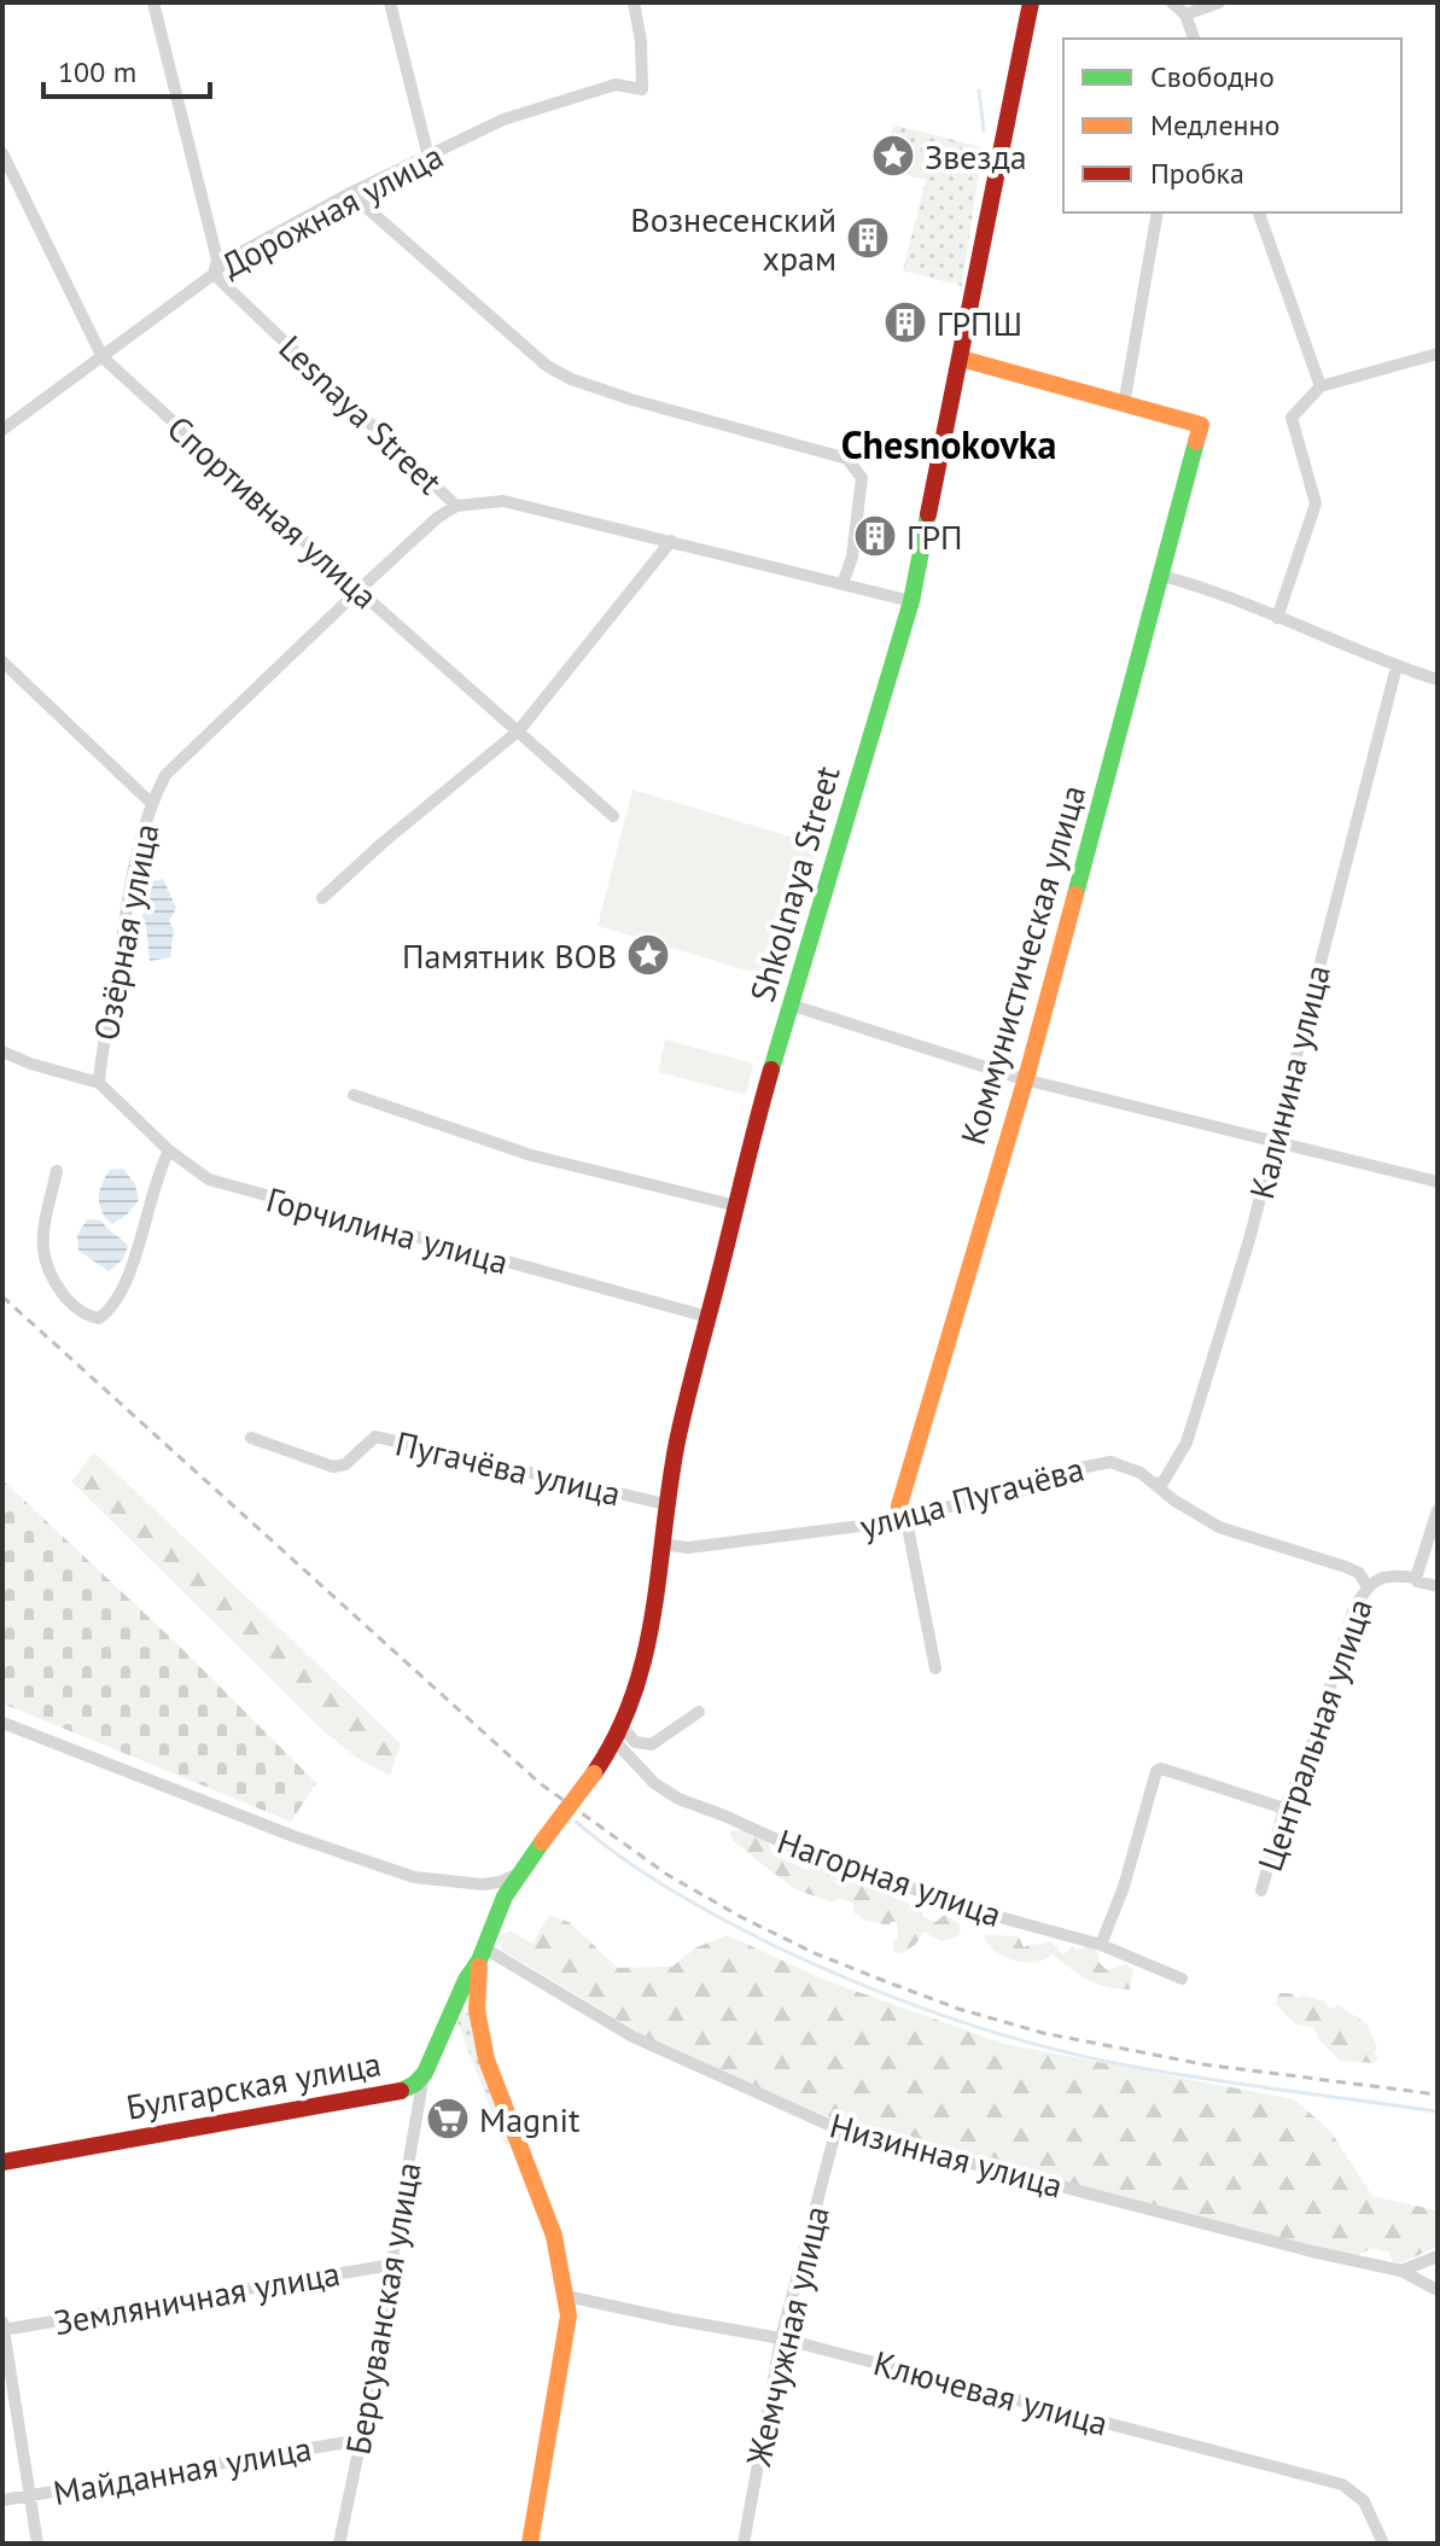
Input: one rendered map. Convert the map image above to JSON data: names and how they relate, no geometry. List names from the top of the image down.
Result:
{
  "streets": {
    "street": [
      "Дорожная улица",
      "Lesnaya Street",
      "Спортивная улица",
      "Shkolnaya Street",
      "Озёрная улица",
      "Коммунистическая улица",
      "Калинина улица",
      "Горчилина улица",
      "Пугачёва улица",
      "улица Пугачёва",
      "Центральная улица",
      "Нагорная улица",
      "Булгарская улица",
      "Низинная улица",
      "Земляничная улица",
      "Берсуванская улица",
      "Жемчужная улица",
      "Ключевая улица",
      "Майданная улица"
    ]
  },
  "crossings": [
    ["Дорожная улица", "Lesnaya Street"],
    ["Дорожная улица", "Спортивная улица"],
    ["Lesnaya Street", "Shkolnaya Street"],
    ["Lesnaya Street", "Озёрная улица"],
    ["Спортивная улица", "Озёрная улица"],
    ["Shkolnaya Street", "Горчилина улица"],
    ["Shkolnaya Street", "Пугачёва улица"],
    ["Shkolnaya Street", "улица Пугачёва"],
    ["Shkolnaya Street", "Нагорная улица"],
    ["Shkolnaya Street", "Булгарская улица"],
    ["Озёрная улица", "Горчилина улица"],
    ["Коммунистическая улица", "улица Пугачёва"],
    ["Калинина улица", "улица Пугачёва"],
    ["улица Пугачёва", "Центральная улица"],
    ["Булгарская улица", "Низинная улица"],
    ["Булгарская улица", "Берсуванская улица"],
    ["Низинная улица", "Жемчужная улица"],
    ["Земляничная улица", "Берсуванская улица"],
    ["Берсуванская улица", "Майданная улица"],
    ["Жемчужная улица", "Ключевая улица"]
  ],
  "districts": ["Chesnokovka"],
  "places": {
    "place": ["Звезда", "Памятник ВОВ"],
    "building": ["Вознесенский храм", "ГРПШ", "ГРП"],
    "supermarket": ["Magnit"]
  },
  "legend": ["Свободно", "Медленно", "Пробка"],
  "scale_bar": "100 m"
}
